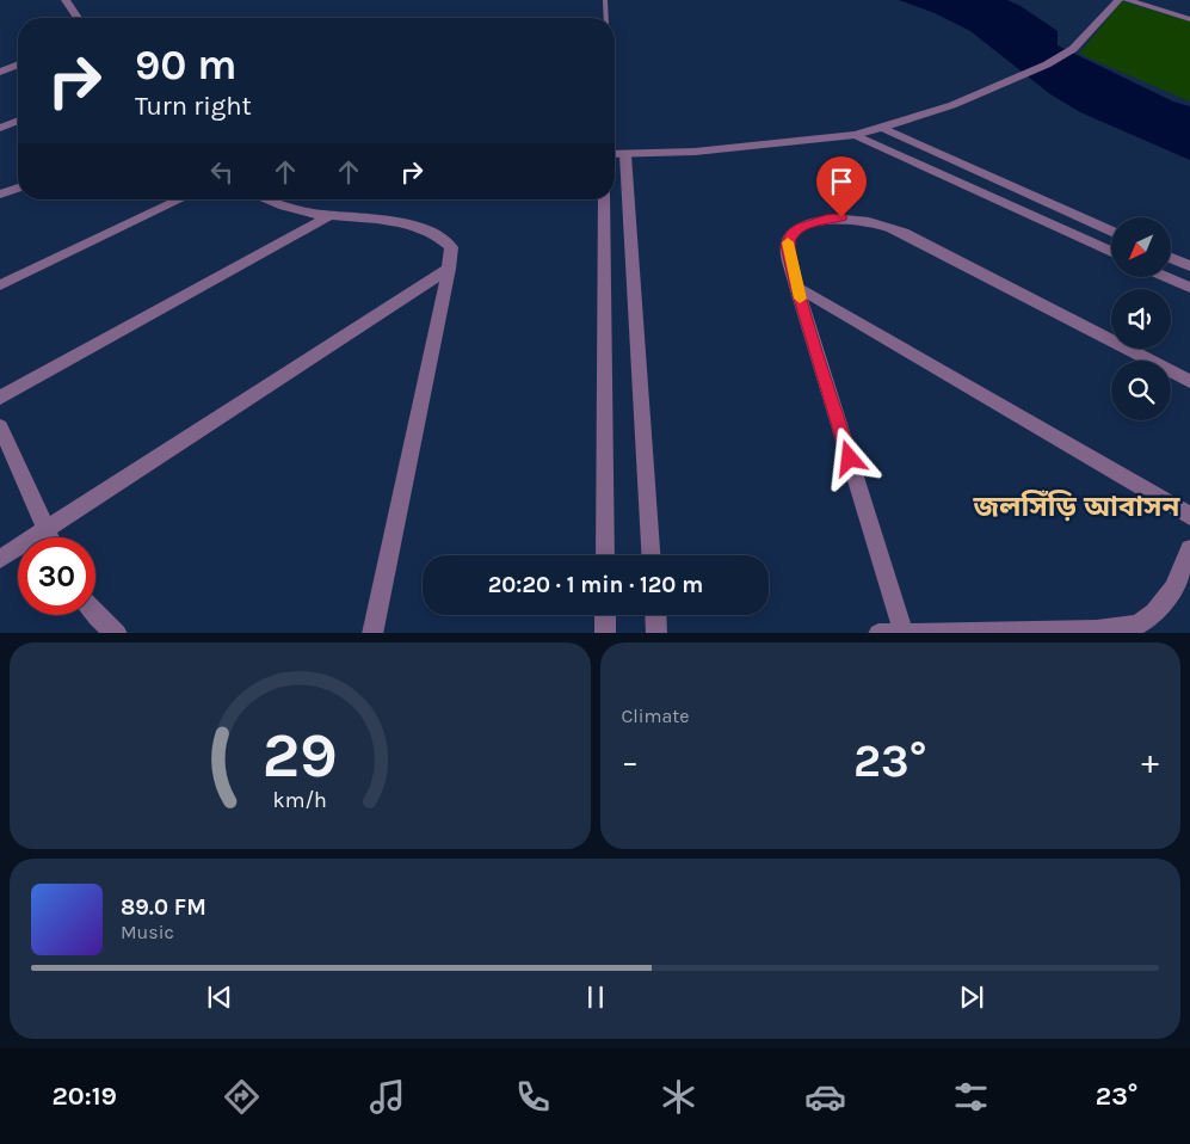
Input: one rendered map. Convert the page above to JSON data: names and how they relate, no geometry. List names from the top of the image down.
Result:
{
  "districts": ["জলসিঁড়ি আবাসন"],
  "north": "bottom left",
  "page": {
    "turn": ["90 m", "Turn right"],
    "limit": "30",
    "trip": "20:20 · 1 min · 120 m",
    "tile": "Climate",
    "heat": ["−", "23°", "+"],
    "song": ["89.0 FM", "Music"],
    "tabs": ["20:19", "23°"],
    "gauge": ["29", "km/h"]
  }
}
